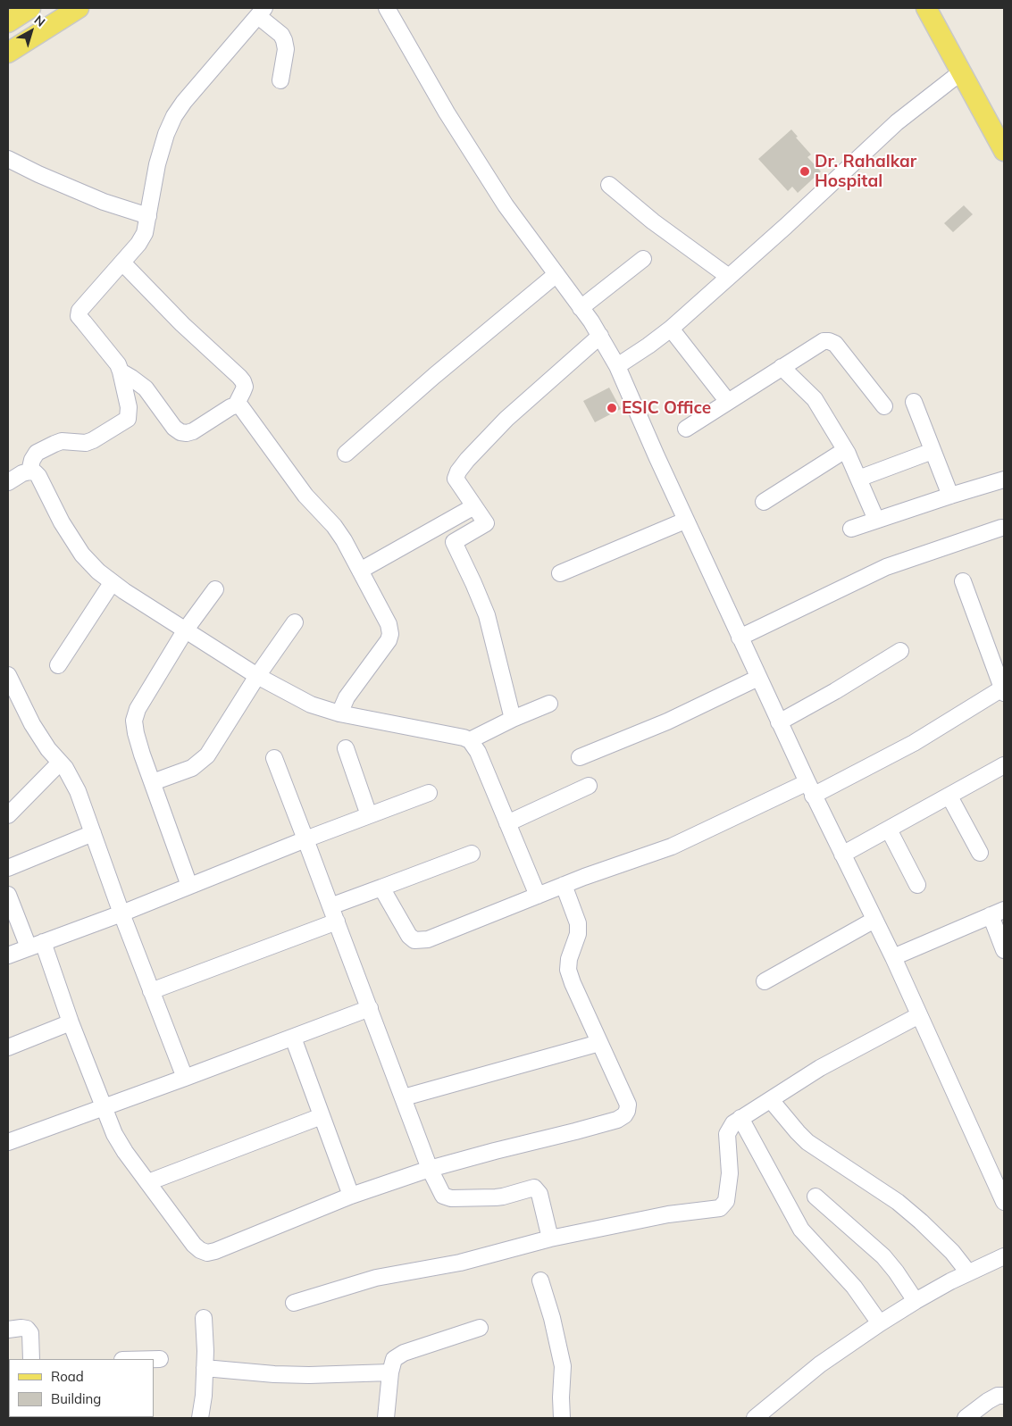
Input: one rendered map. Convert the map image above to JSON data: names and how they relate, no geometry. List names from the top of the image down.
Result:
{
  "places": ["Dr. Rahalkar Hospital", "ESIC Office"],
  "legend": ["Road", "Building"],
  "north": "top right"
}
